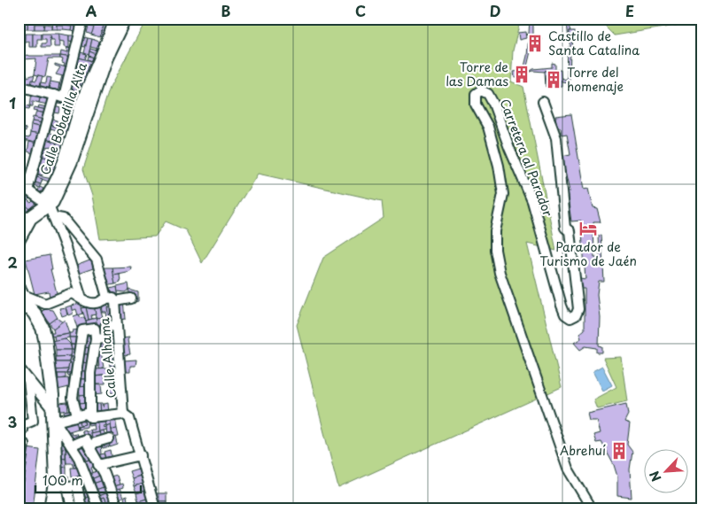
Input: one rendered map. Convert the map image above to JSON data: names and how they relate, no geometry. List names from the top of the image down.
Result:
{
  "streets": {
    "street": ["Calle Bobadilla Alta", "Carretera al Parador", "Calle Alhama"]
  },
  "places": {
    "building": [
      "Castillo de Santa Catalina",
      "Torre de las Damas",
      "Torre del homenaje",
      "Abrehuí"
    ],
    "hotel": ["Parador de Turismo de Jaén"]
  },
  "scale_bar": "100 m",
  "north": "bottom left",
  "grid": {
    "columns": [
      "A",
      "B",
      "C",
      "D",
      "E"
    ],
    "rows": ["1", "2", "3"]
  }
}
